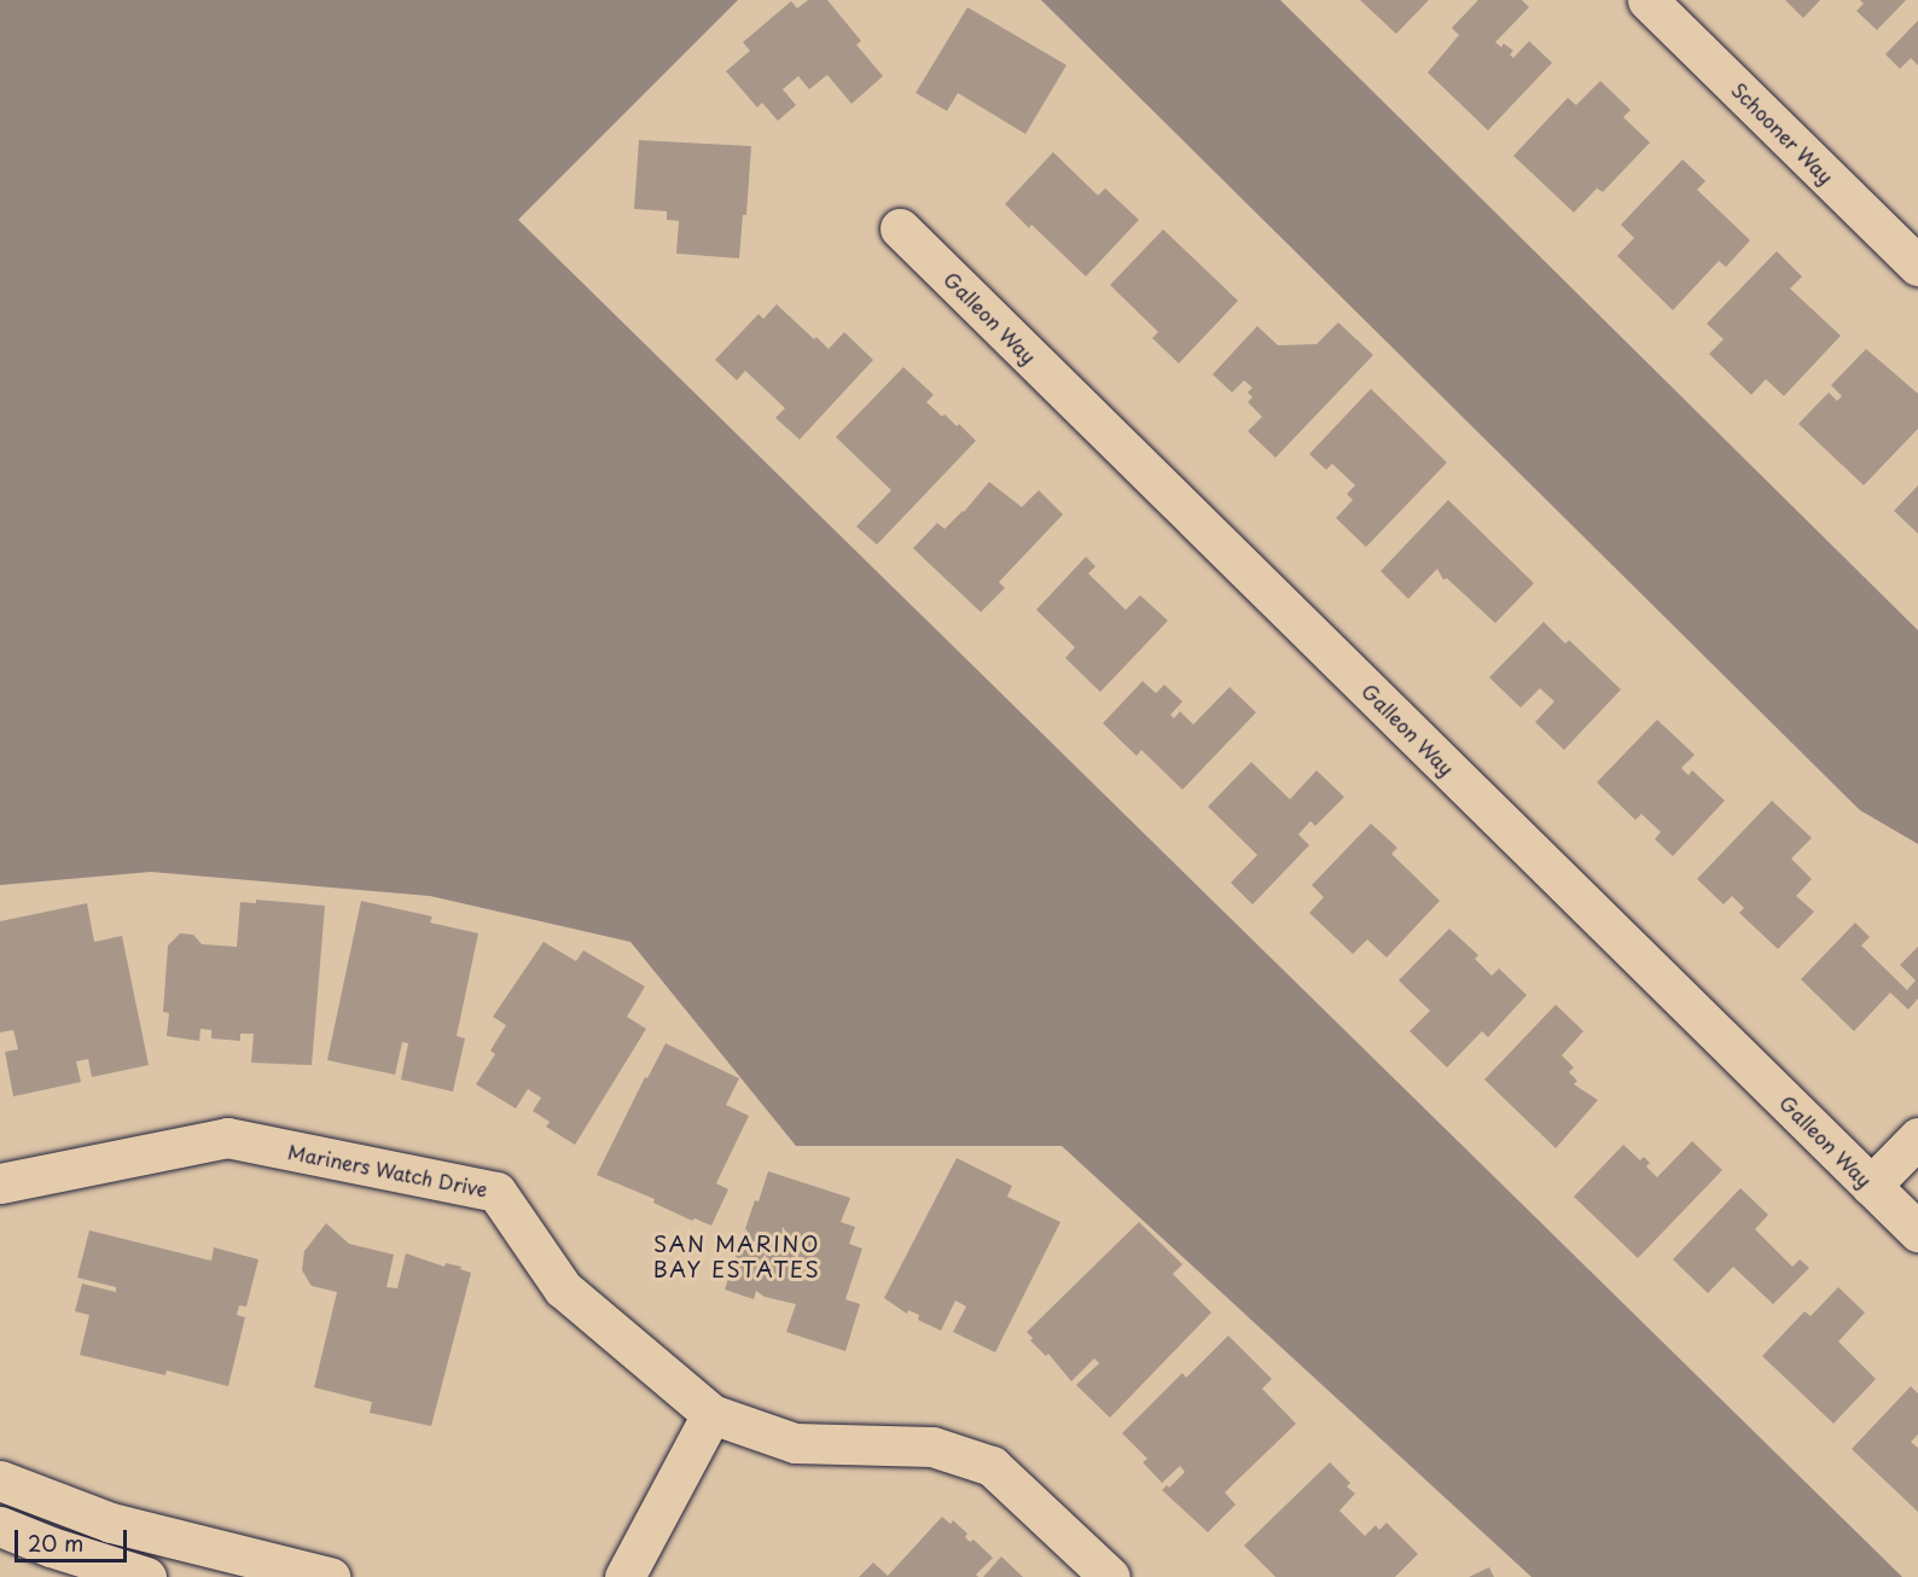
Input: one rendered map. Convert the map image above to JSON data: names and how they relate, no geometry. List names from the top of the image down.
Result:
{
  "streets": {
    "street": ["Schooner Way", "Galleon Way", "Mariners Watch Drive"]
  },
  "districts": ["SAN MARINO BAY ESTATES"],
  "scale_bar": "20 m"
}
